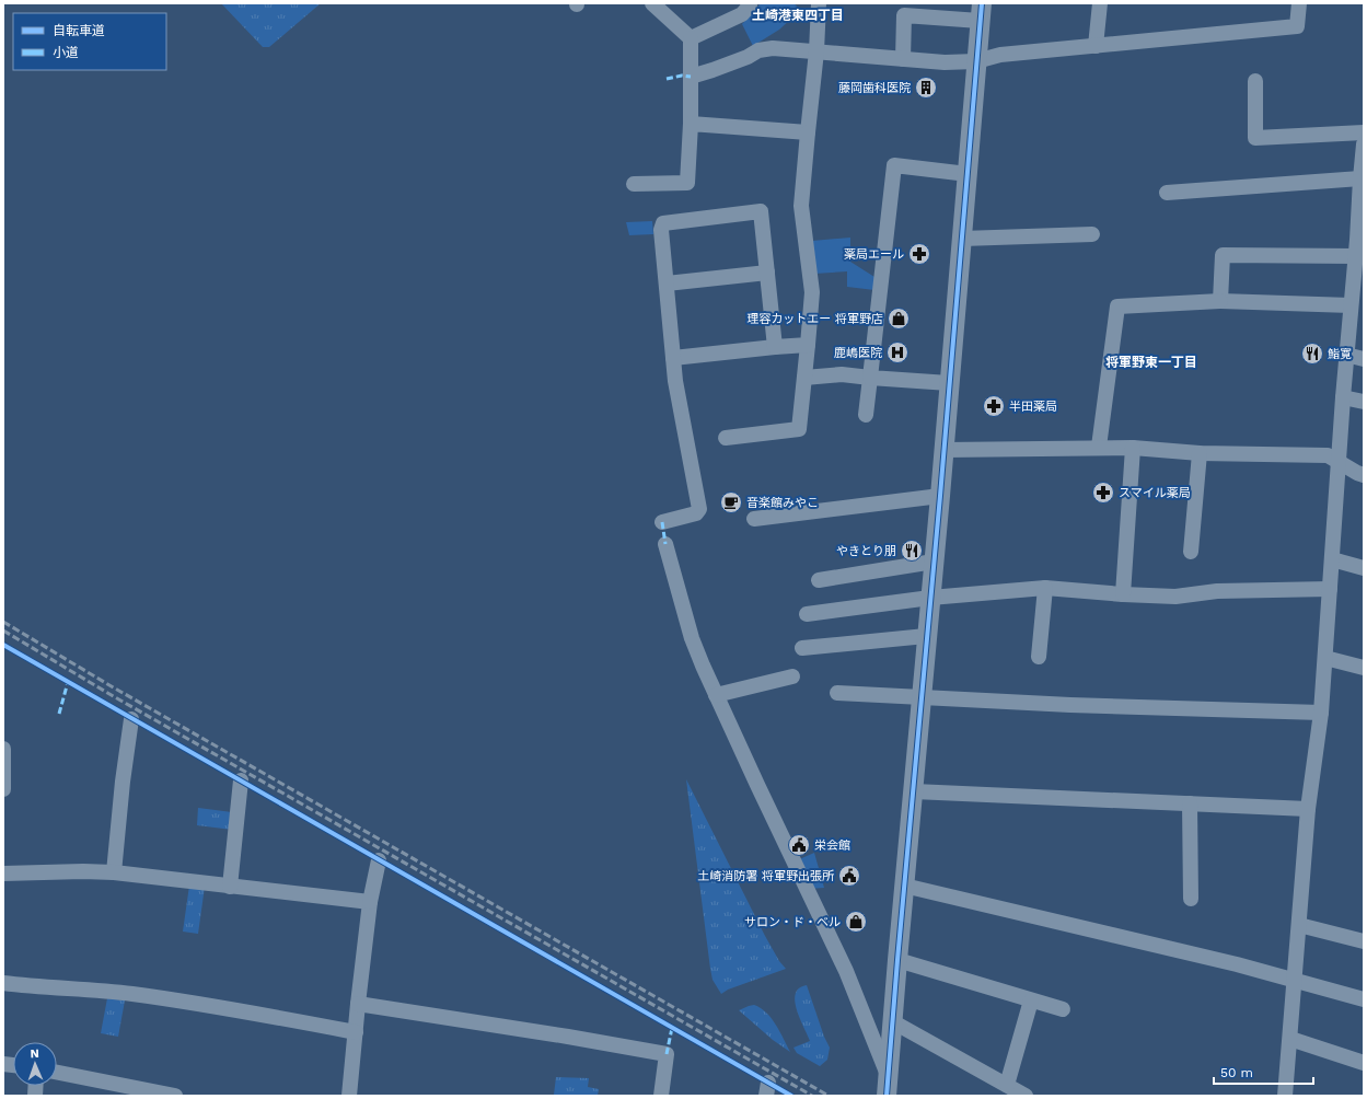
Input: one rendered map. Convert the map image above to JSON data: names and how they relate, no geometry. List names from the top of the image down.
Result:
{
  "districts": ["土崎港東四丁目", "将軍野東一丁目"],
  "places": {
    "building": ["藤岡歯科医院"],
    "pharmacy": ["薬局エール", "半田薬局", "スマイル薬局"],
    "shop": ["理容カットエー 将軍野店", "サロン・ド・ベル"],
    "hospital": ["鹿嶋医院"],
    "restaurant": ["鮨寛", "やきとり朋"],
    "cafe": ["音楽館みやこ"],
    "public building": ["栄会館", "土崎消防署 将軍野出張所"]
  },
  "legend": ["自転車道", "小道"],
  "scale_bar": "50 m",
  "north": "top"
}
